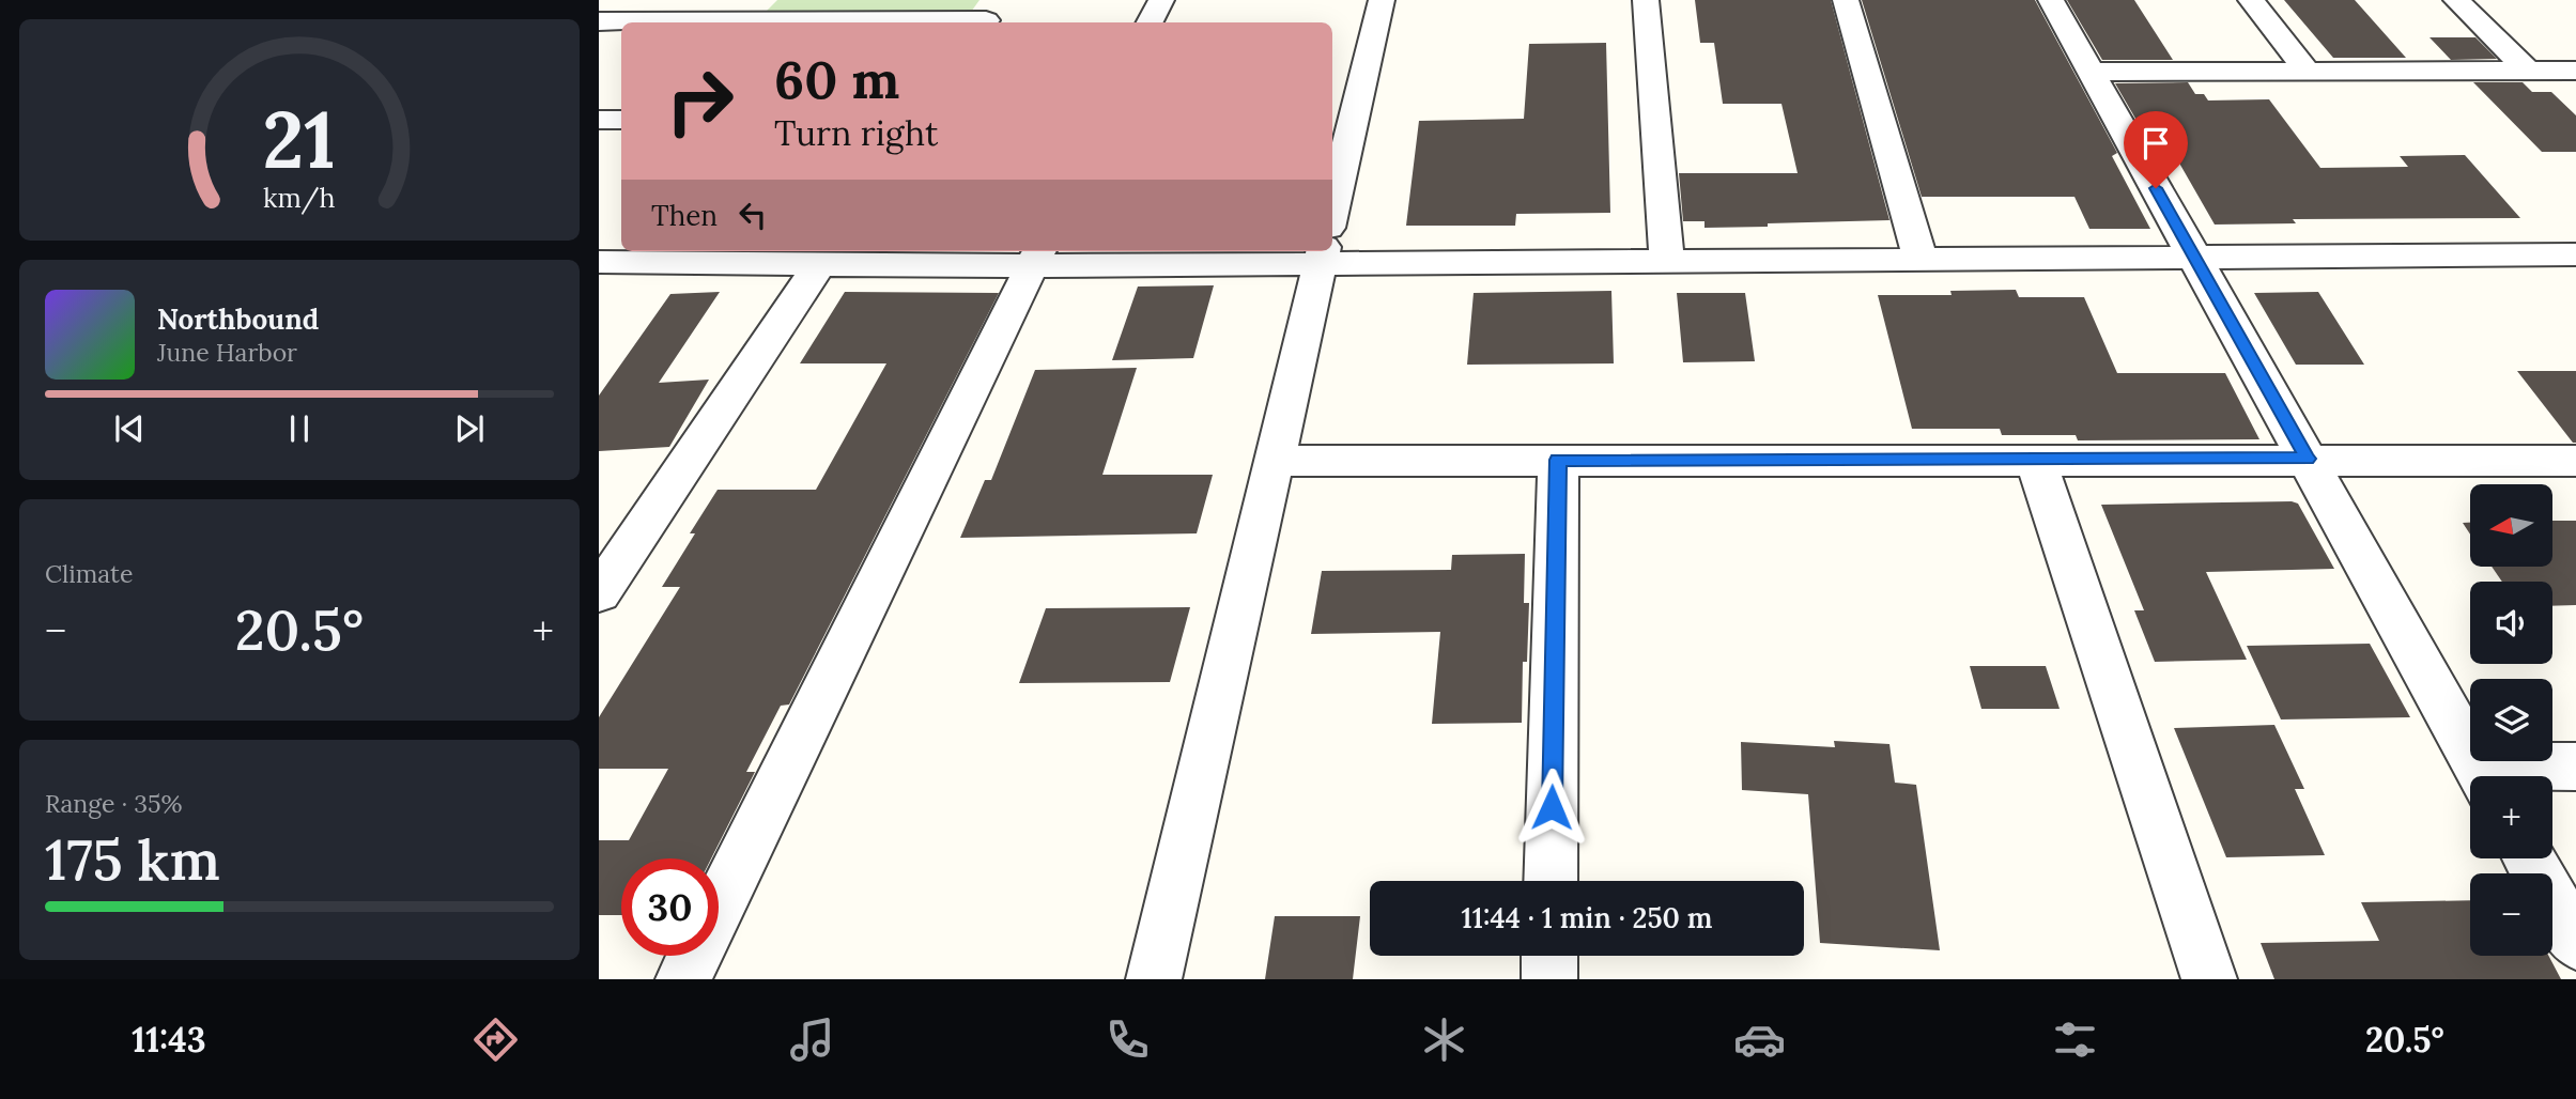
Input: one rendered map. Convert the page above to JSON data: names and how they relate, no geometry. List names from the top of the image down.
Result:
{
  "north": "left",
  "page": {
    "turn": ["60 m", "Turn right"],
    "then": "Then",
    "song": ["Northbound", "June Harbor"],
    "map_buttons": ["+", "−"],
    "tile": [
      "Climate",
      ["Range · 35%", "175 km"]
    ],
    "heat": ["−", "20.5°", "+"],
    "limit": "30",
    "trip": "11:44 · 1 min · 250 m",
    "tabs": ["11:43", "20.5°"],
    "gauge": ["21", "km/h"]
  }
}
